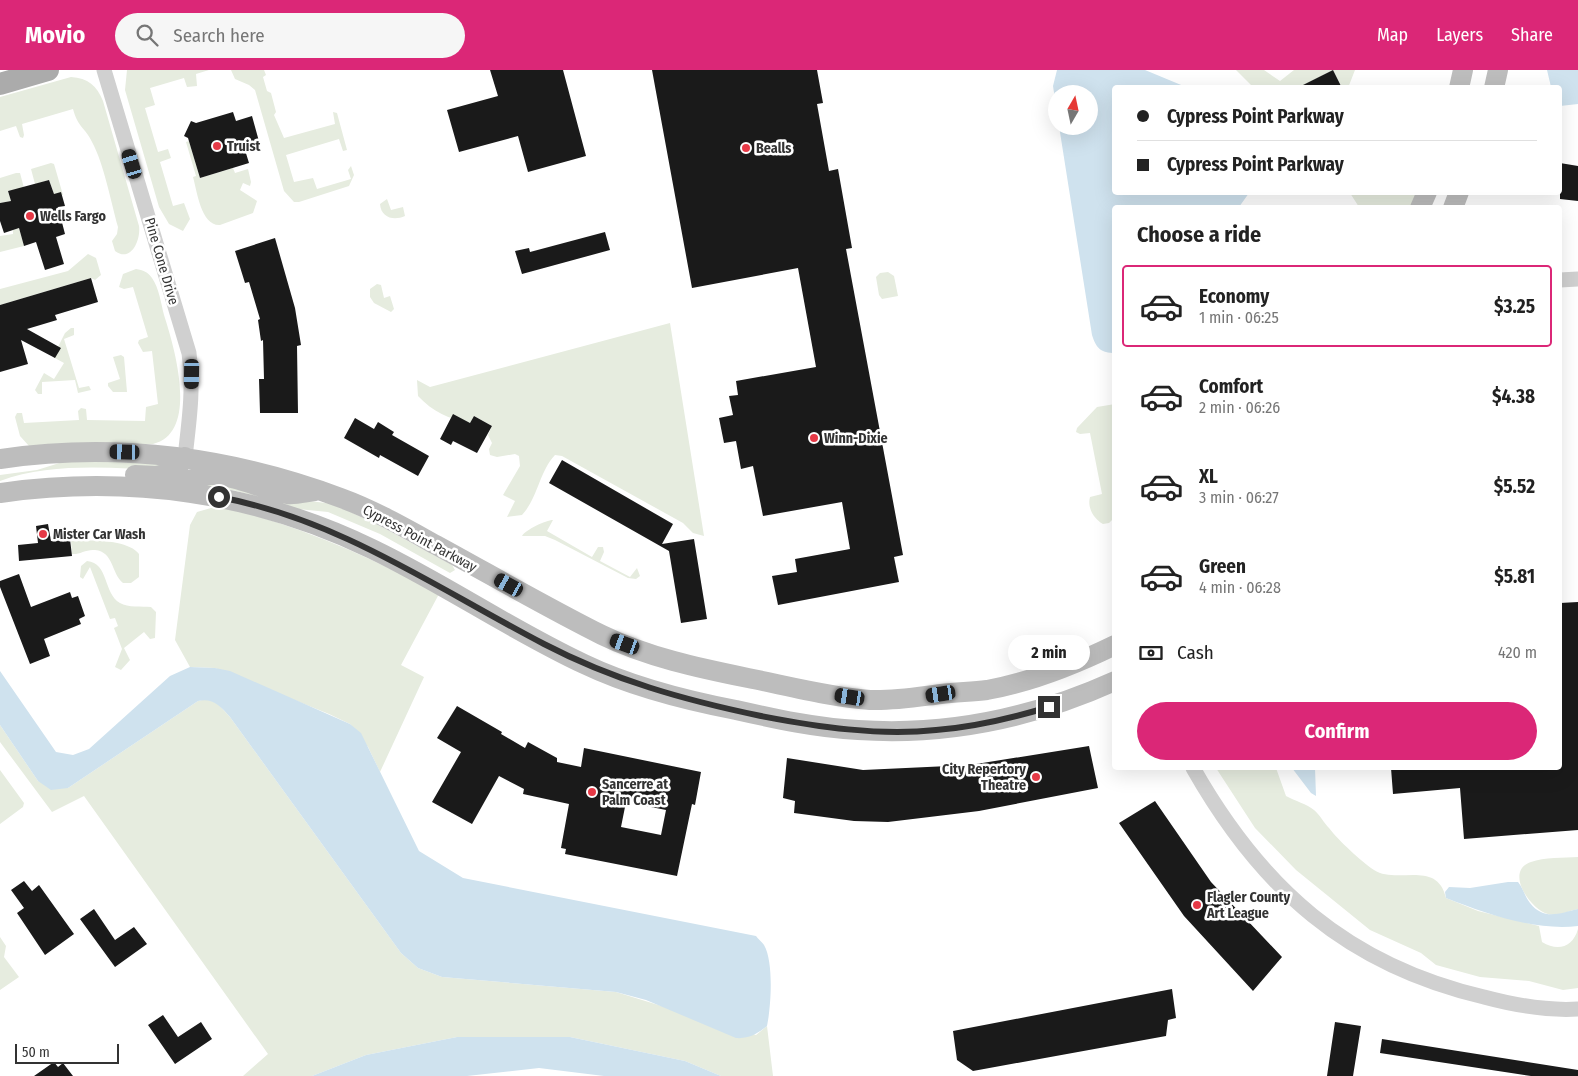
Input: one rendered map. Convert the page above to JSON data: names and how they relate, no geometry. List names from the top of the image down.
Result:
{
  "streets": {
    "street": ["Pine Cone Drive", "Cypress Point Parkway"]
  },
  "crossings": [
    ["Pine Cone Drive", "Cypress Point Parkway"]
  ],
  "places": [
    "Truist",
    "Bealls",
    "Wells Fargo",
    "Winn-Dixie",
    "Mister Car Wash",
    "City Repertory Theatre",
    "Sancerre at Palm Coast",
    "Flagler County Art League"
  ],
  "scale_bar": "50 m",
  "north": "top",
  "page": {
    "header": "Movio",
    "search": "Search here",
    "nav": ["Map", "Layers", "Share"],
    "banner": ["Cypress Point Parkway", "Cypress Point Parkway"],
    "heading": "Choose a ride",
    "list": [
      {
        "name": "Economy",
        "note": "1 min · 06:25",
        "value": "$3.25"
      },
      {
        "name": "Comfort",
        "note": "2 min · 06:26",
        "value": "$4.38"
      },
      {
        "name": "XL",
        "note": "3 min · 06:27",
        "value": "$5.52"
      },
      {
        "name": "Green",
        "note": "4 min · 06:28",
        "value": "$5.81"
      }
    ],
    "pay": ["Cash", "420 m"],
    "bubble": "2 min",
    "buttons": "Confirm",
    "scale": "50 m"
  }
}
